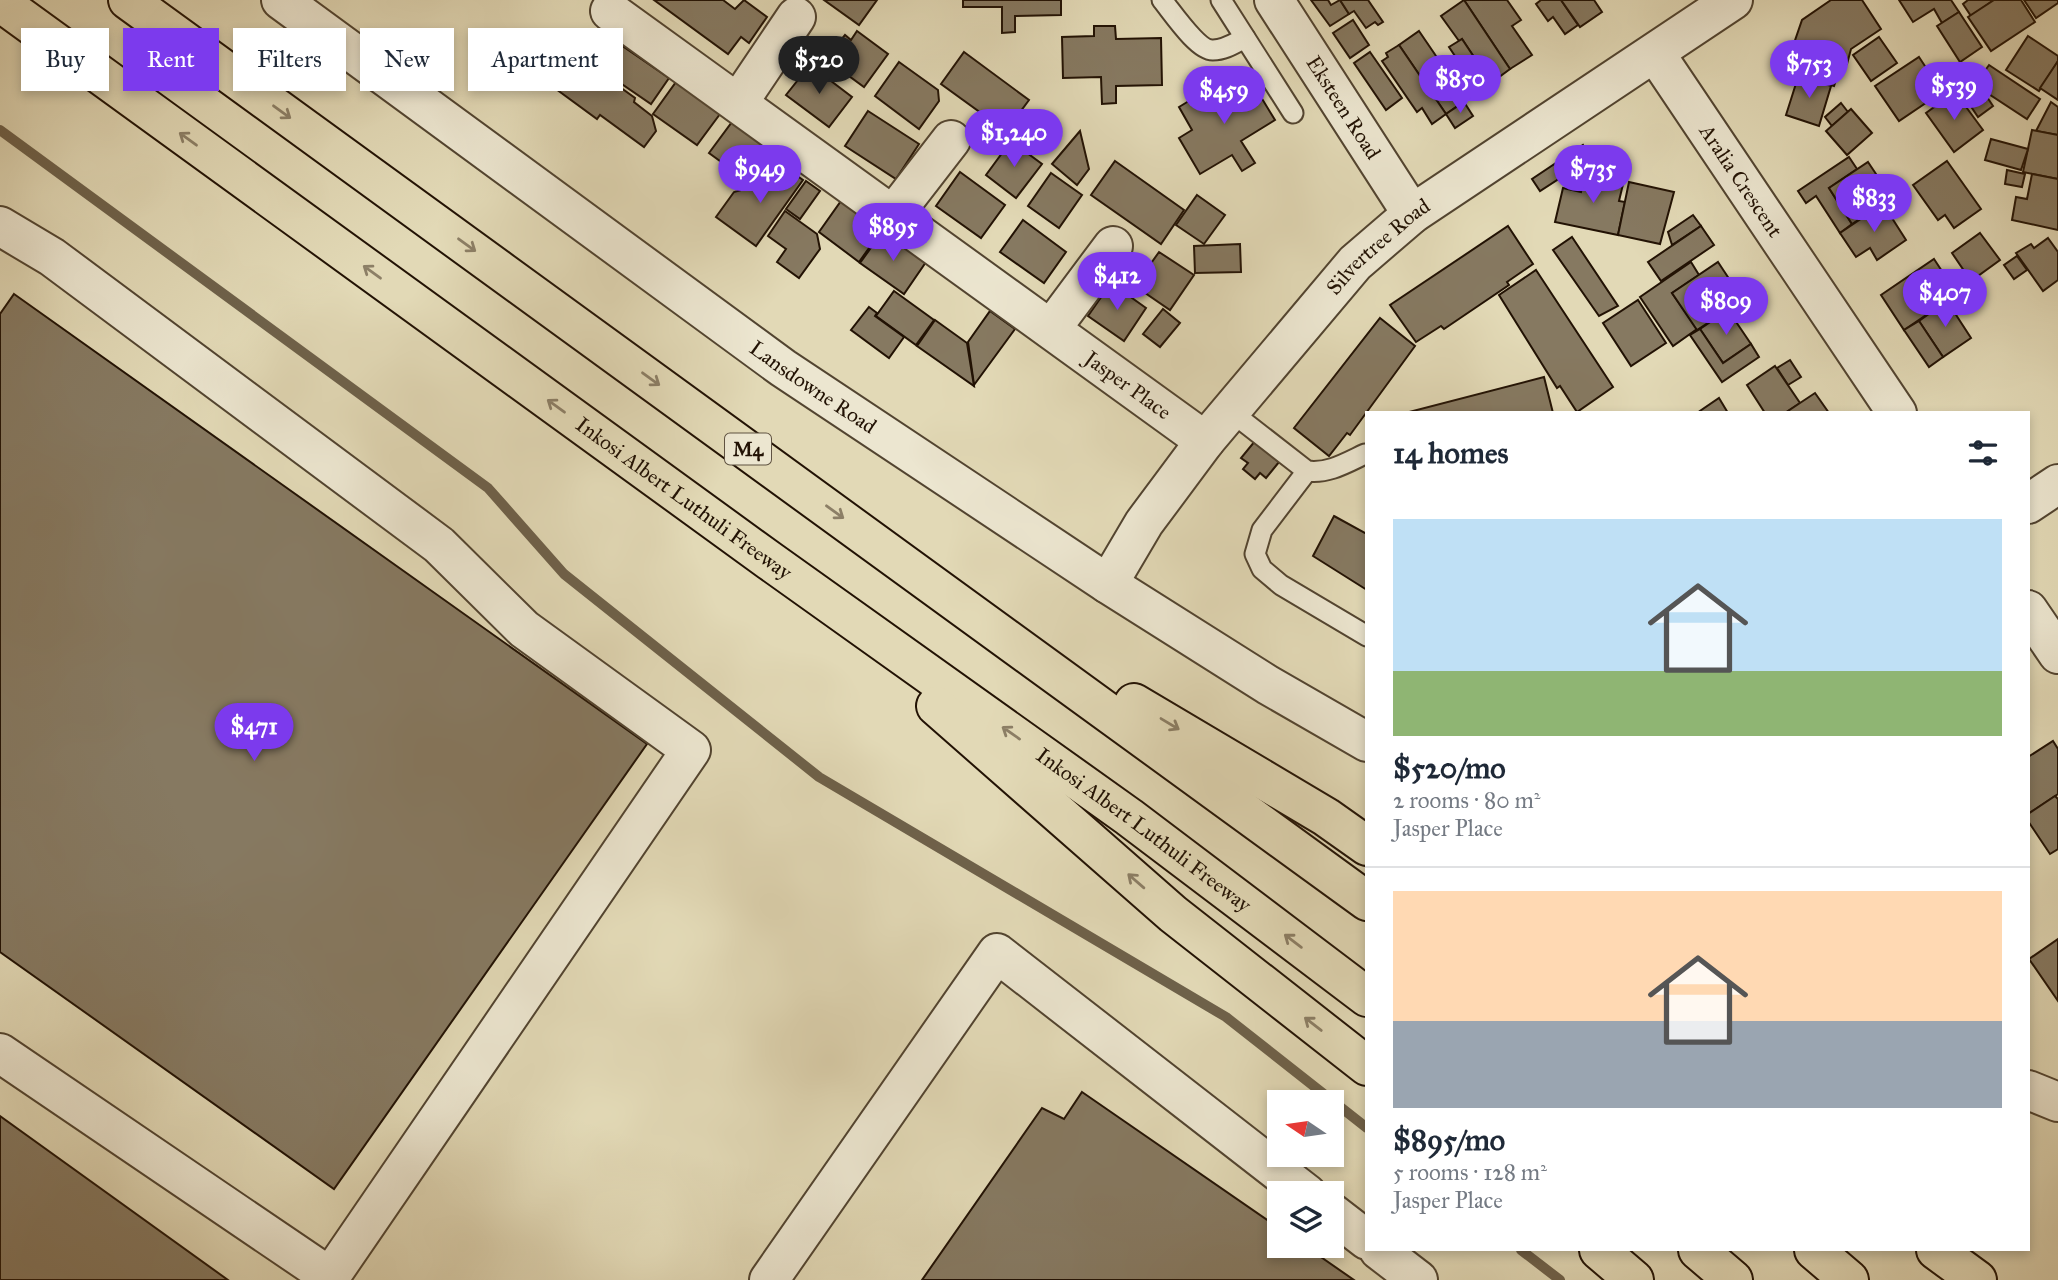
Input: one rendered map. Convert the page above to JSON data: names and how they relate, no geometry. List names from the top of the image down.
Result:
{
  "streets": {
    "highway": ["M4", "Inkosi Albert Luthuli Freeway"],
    "street": [
      "Eksteen Road",
      "Aralia Crescent",
      "Silvertree Road",
      "Jasper Place",
      "Lansdowne Road"
    ]
  },
  "crossings": [
    ["Eksteen Road", "Silvertree Road"],
    ["Aralia Crescent", "Silvertree Road"],
    ["Silvertree Road", "Jasper Place"],
    ["Silvertree Road", "Lansdowne Road"]
  ],
  "north": "left",
  "page": {
    "chip": [
      "Buy",
      "Rent",
      "Filters",
      "New",
      "Apartment"
    ],
    "price": [
      "$520",
      "$753",
      "$850",
      "$539",
      "$459",
      "$1,240",
      "$949",
      "$735",
      "$833",
      "$895",
      "$412",
      "$407",
      "$809",
      "$471"
    ],
    "heading": "14 homes",
    "list": [
      {
        "name": "$520/mo",
        "note": "2 rooms · 80 m² · Jasper Place"
      },
      {
        "name": "$895/mo",
        "note": "5 rooms · 128 m² · Jasper Place"
      }
    ]
  }
}
